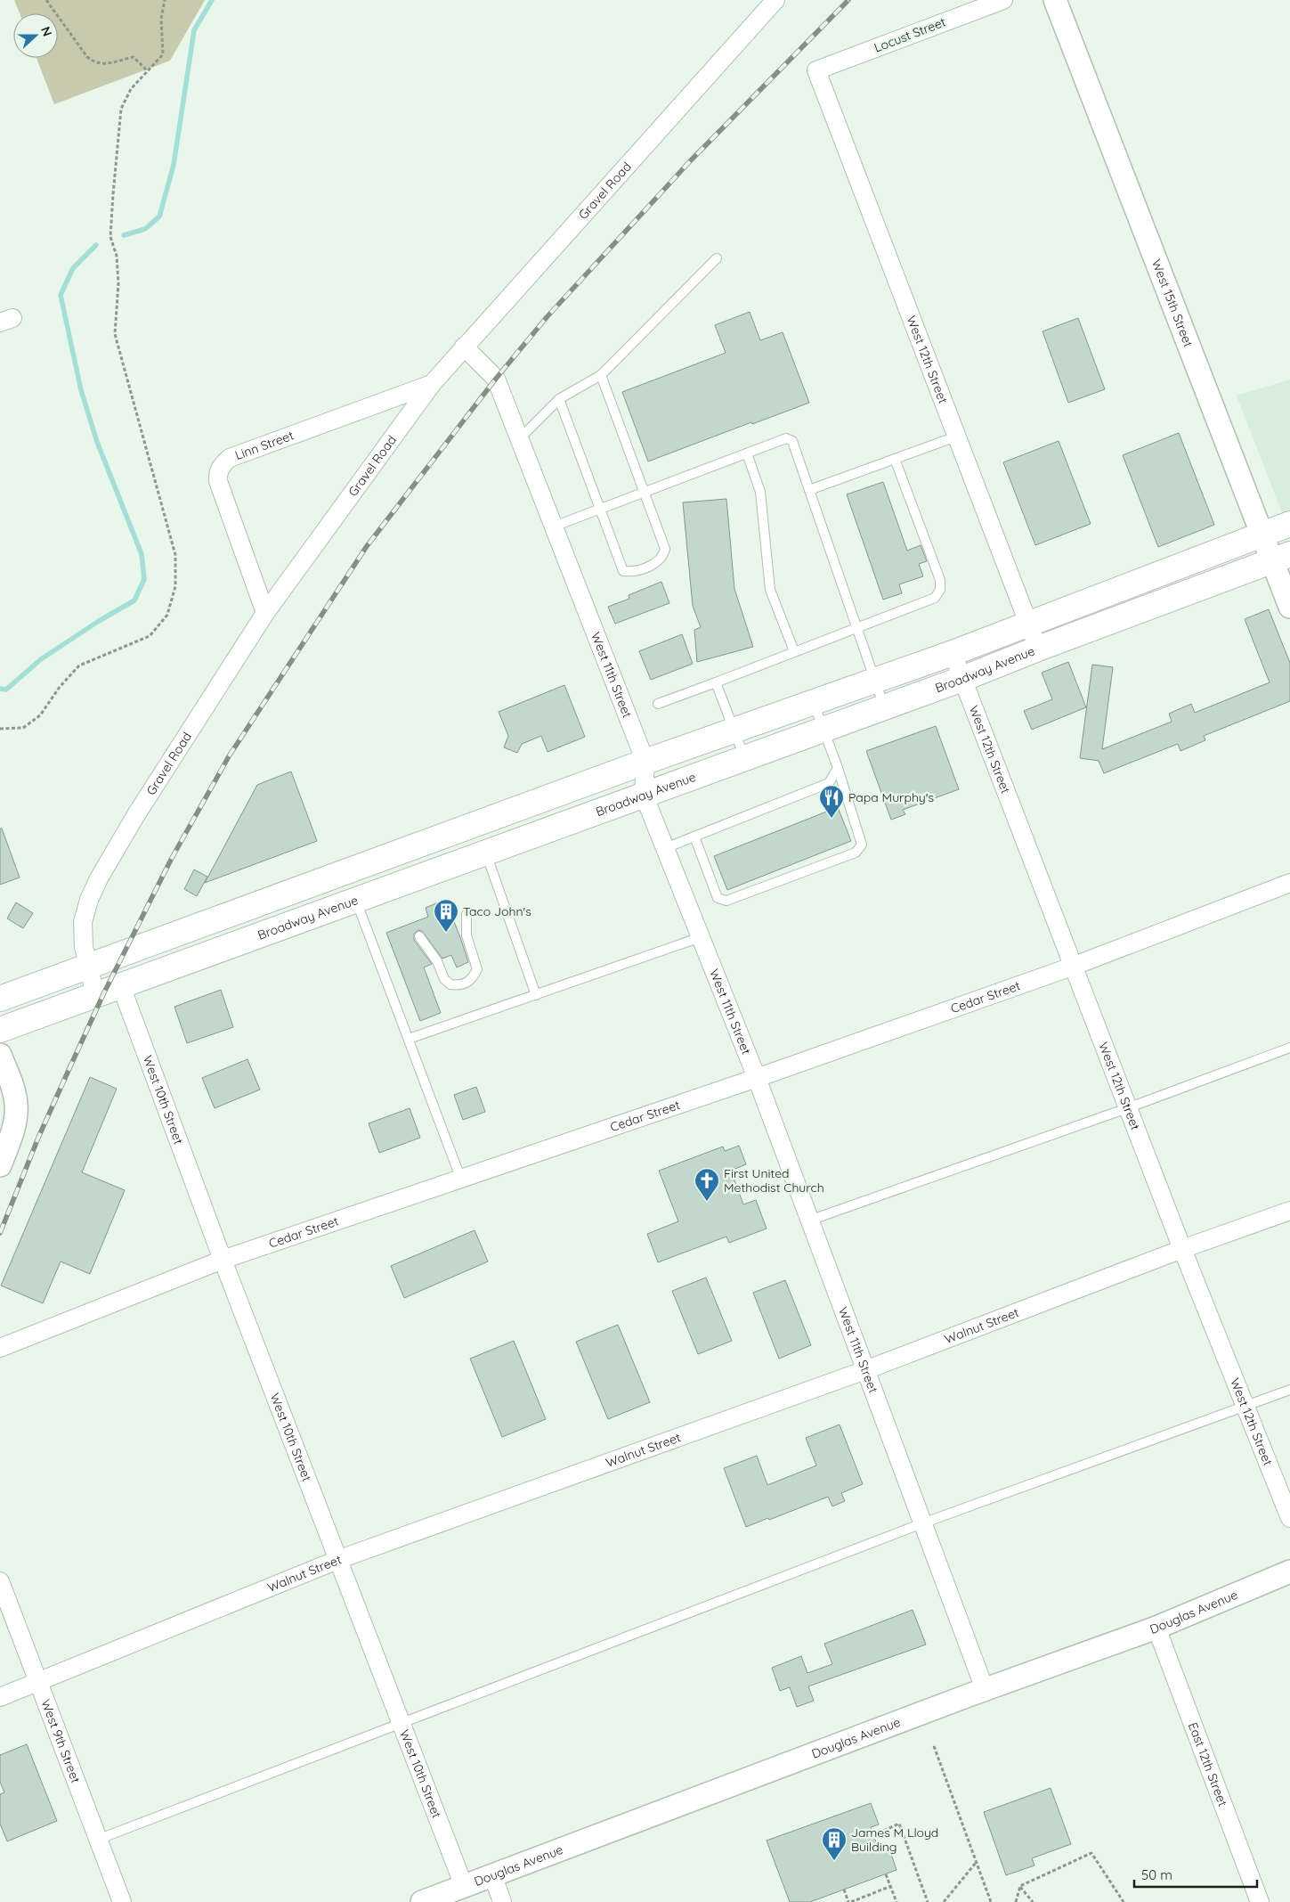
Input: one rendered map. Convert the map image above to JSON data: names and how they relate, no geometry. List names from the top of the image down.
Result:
{
  "streets": {
    "highway": ["Broadway Avenue"],
    "street": [
      "Locust Street",
      "Gravel Road",
      "West 15th Street",
      "West 12th Street",
      "Linn Street",
      "West 11th Street",
      "Cedar Street",
      "West 10th Street",
      "Walnut Street",
      "Douglas Avenue",
      "West 9th Street",
      "East 12th Street"
    ]
  },
  "crossings": [
    ["Locust Street", "West 12th Street"],
    ["Gravel Road", "Linn Street"],
    ["Gravel Road", "Broadway Avenue"],
    ["Gravel Road", "West 11th Street"],
    ["West 15th Street", "Broadway Avenue"],
    ["West 12th Street", "Broadway Avenue"],
    ["West 12th Street", "Cedar Street"],
    ["West 12th Street", "Walnut Street"],
    ["Broadway Avenue", "West 11th Street"],
    ["Broadway Avenue", "West 10th Street"],
    ["West 11th Street", "Cedar Street"],
    ["West 11th Street", "Walnut Street"],
    ["West 11th Street", "Douglas Avenue"],
    ["Cedar Street", "West 10th Street"],
    ["West 10th Street", "Walnut Street"],
    ["West 10th Street", "Douglas Avenue"],
    ["Walnut Street", "West 9th Street"],
    ["Douglas Avenue", "East 12th Street"]
  ],
  "places": {
    "restaurant": ["Papa Murphy's"],
    "building": ["Taco John's", "James M Lloyd Building"],
    "church": ["First United Methodist Church"]
  },
  "scale_bar": "50 m",
  "north": "right"
}
